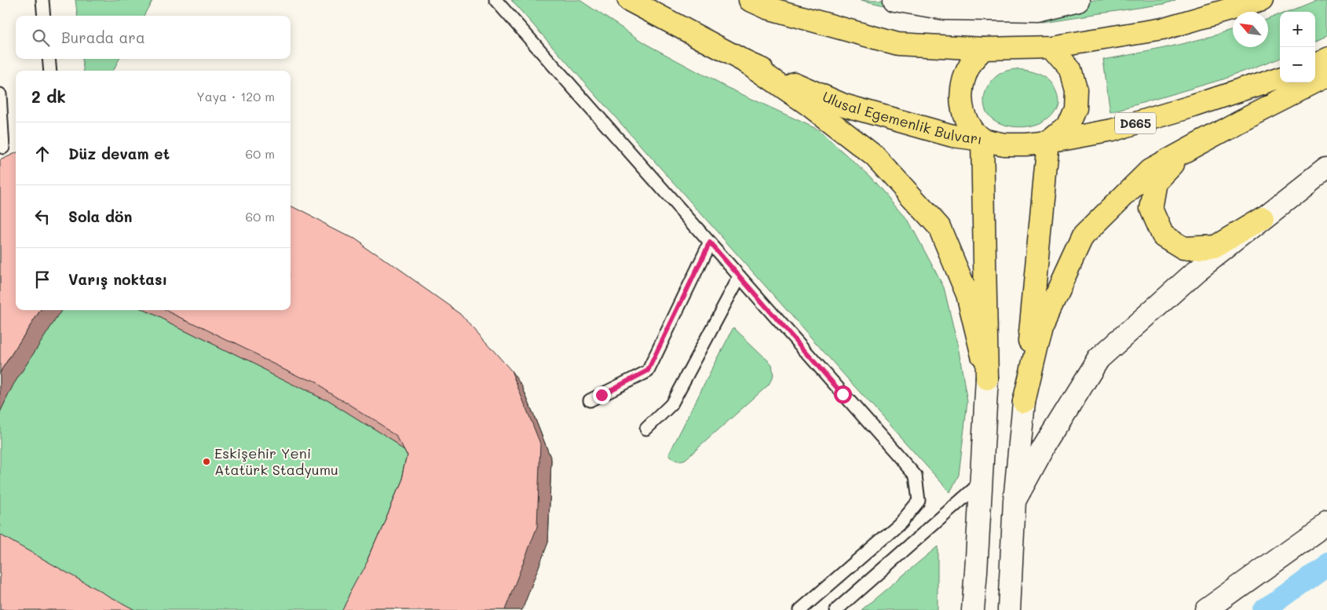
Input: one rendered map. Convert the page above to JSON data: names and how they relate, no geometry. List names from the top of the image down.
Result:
{
  "streets": {
    "main road": ["Ulusal Egemenlik Bulvarı", "D665"]
  },
  "places": ["Eskişehir Yeni Atatürk Stadyumu"],
  "north": "top left",
  "page": {
    "map_buttons": ["+", "−"],
    "search": "Burada ara",
    "heading": ["2 dk", "Yaya · 120 m"],
    "list": [
      ["Düz devam et", "60 m"],
      ["Sola dön", "60 m"],
      "Varış noktası"
    ]
  }
}
